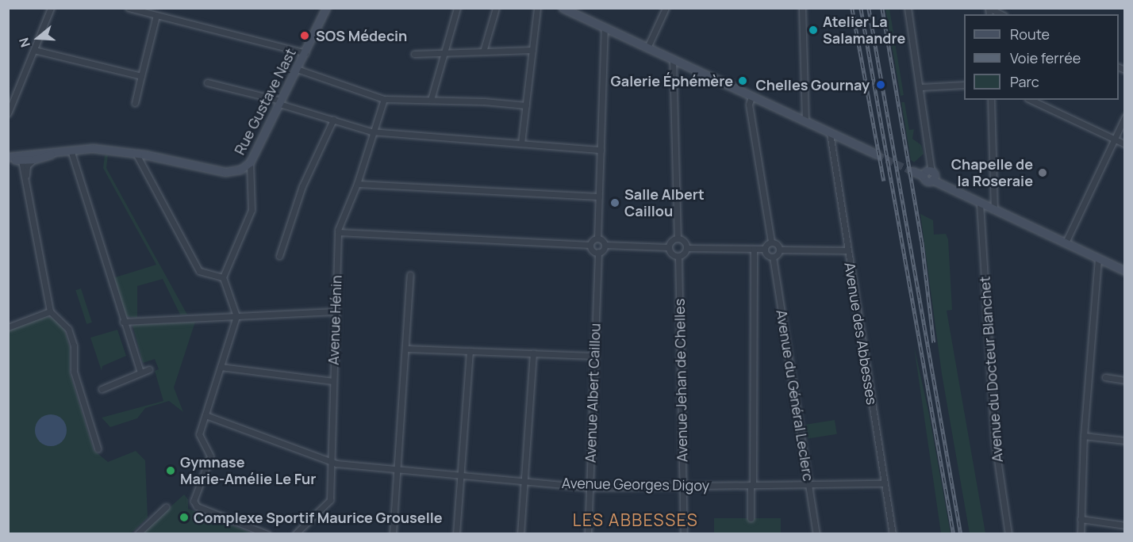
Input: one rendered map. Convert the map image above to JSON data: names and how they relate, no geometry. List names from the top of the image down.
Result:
{
  "streets": {
    "street": [
      "Rue Gustave Nast",
      "Avenue Hénin",
      "Avenue des Abbesses",
      "Avenue du Docteur Blanchet",
      "Avenue Jehan de Chelles",
      "Avenue Albert Caillou",
      "Avenue du Général Leclerc",
      "Avenue Georges Digoy"
    ]
  },
  "crossings": [
    ["Avenue Hénin", "Avenue Georges Digoy"],
    ["Avenue des Abbesses", "Avenue Georges Digoy"],
    ["Avenue Jehan de Chelles", "Avenue Georges Digoy"],
    ["Avenue Albert Caillou", "Avenue Georges Digoy"],
    ["Avenue du Général Leclerc", "Avenue Georges Digoy"]
  ],
  "districts": ["LES ABBESSES"],
  "places": [
    "Atelier La Salamandre",
    "SOS Médecin",
    "Galerie Éphémère",
    "Chelles Gournay",
    "Chapelle de la Roseraie",
    "Salle Albert Caillou",
    "Gymnase Marie-Amélie Le Fur",
    "Complexe Sportif Maurice Grouselle"
  ],
  "legend": ["Route", "Voie ferrée", "Parc"],
  "north": "left"
}
